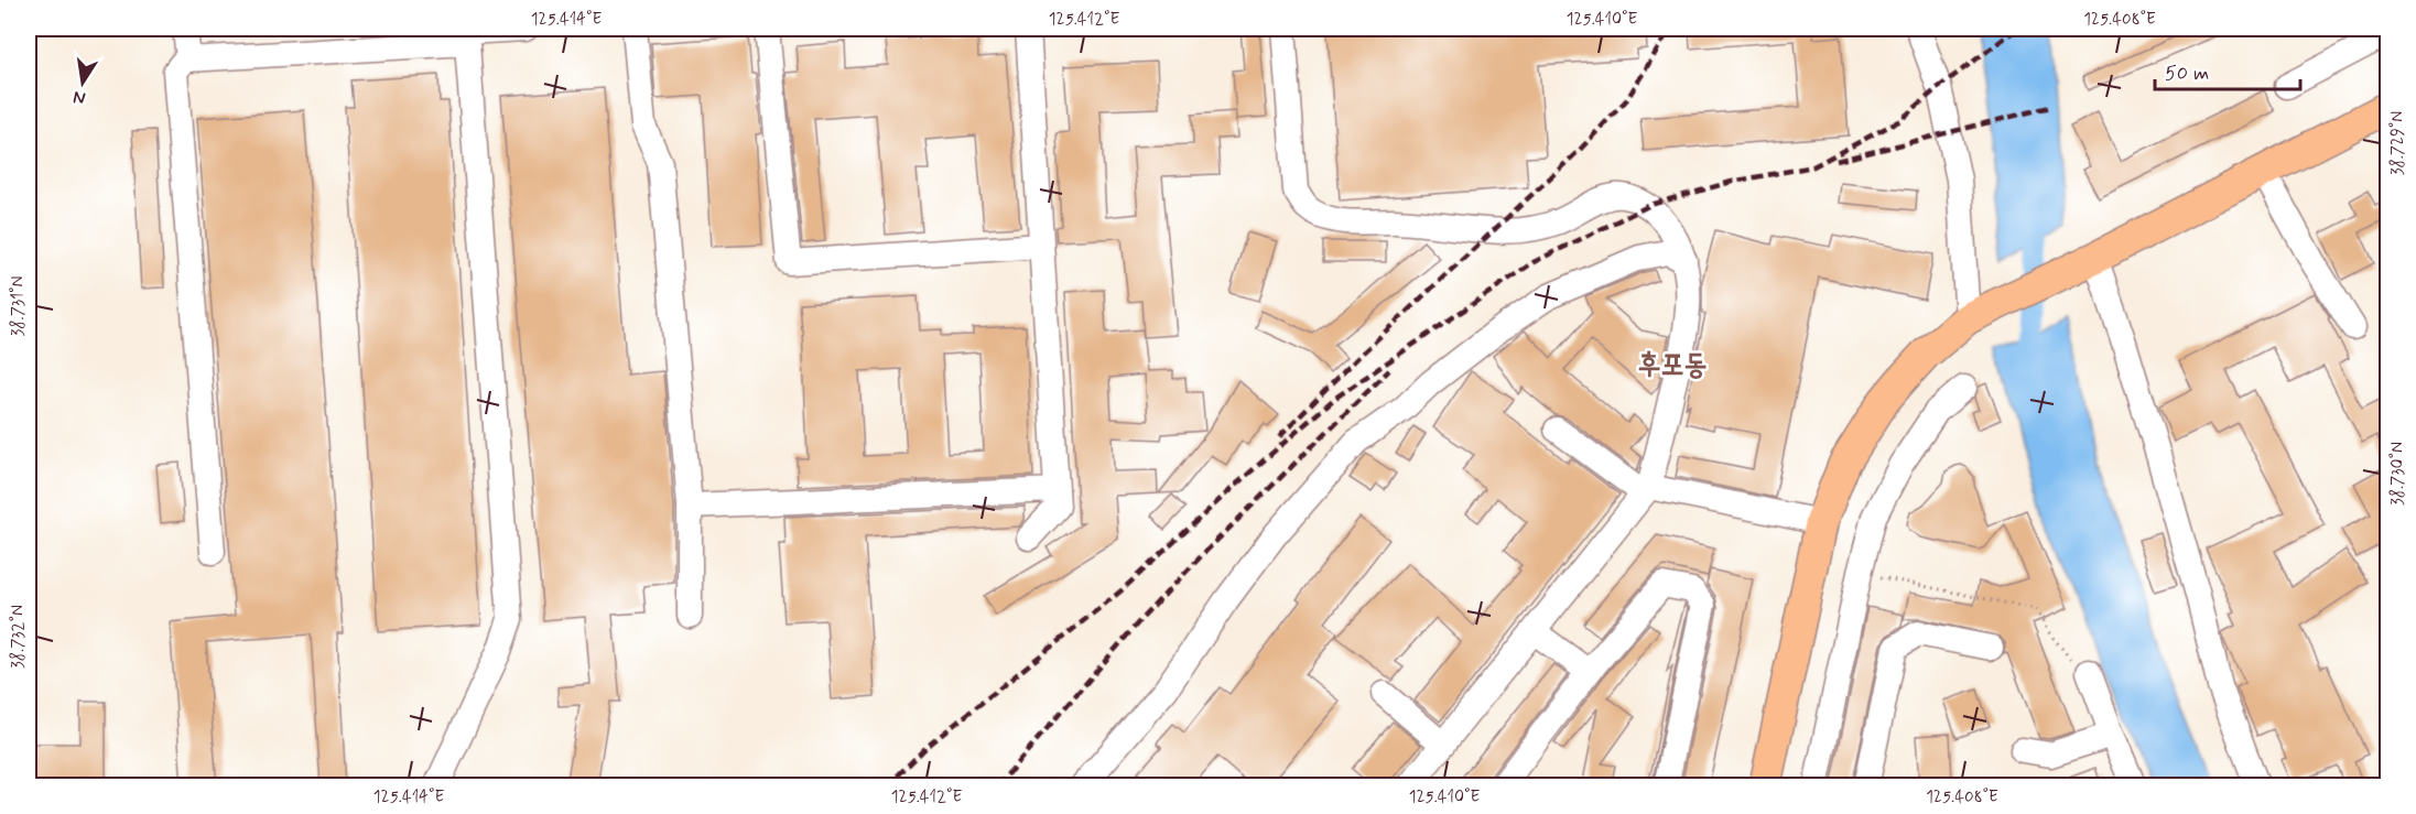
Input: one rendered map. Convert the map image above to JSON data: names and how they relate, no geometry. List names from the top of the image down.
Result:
{
  "districts": ["후포동"],
  "scale_bar": "50 m",
  "north": "bottom",
  "coordinates": [
    "125.414°E",
    "125.412°E",
    "125.410°E",
    "125.408°E",
    "38.729°N",
    "38.731°N",
    "38.730°N",
    "38.732°N"
  ]
}
